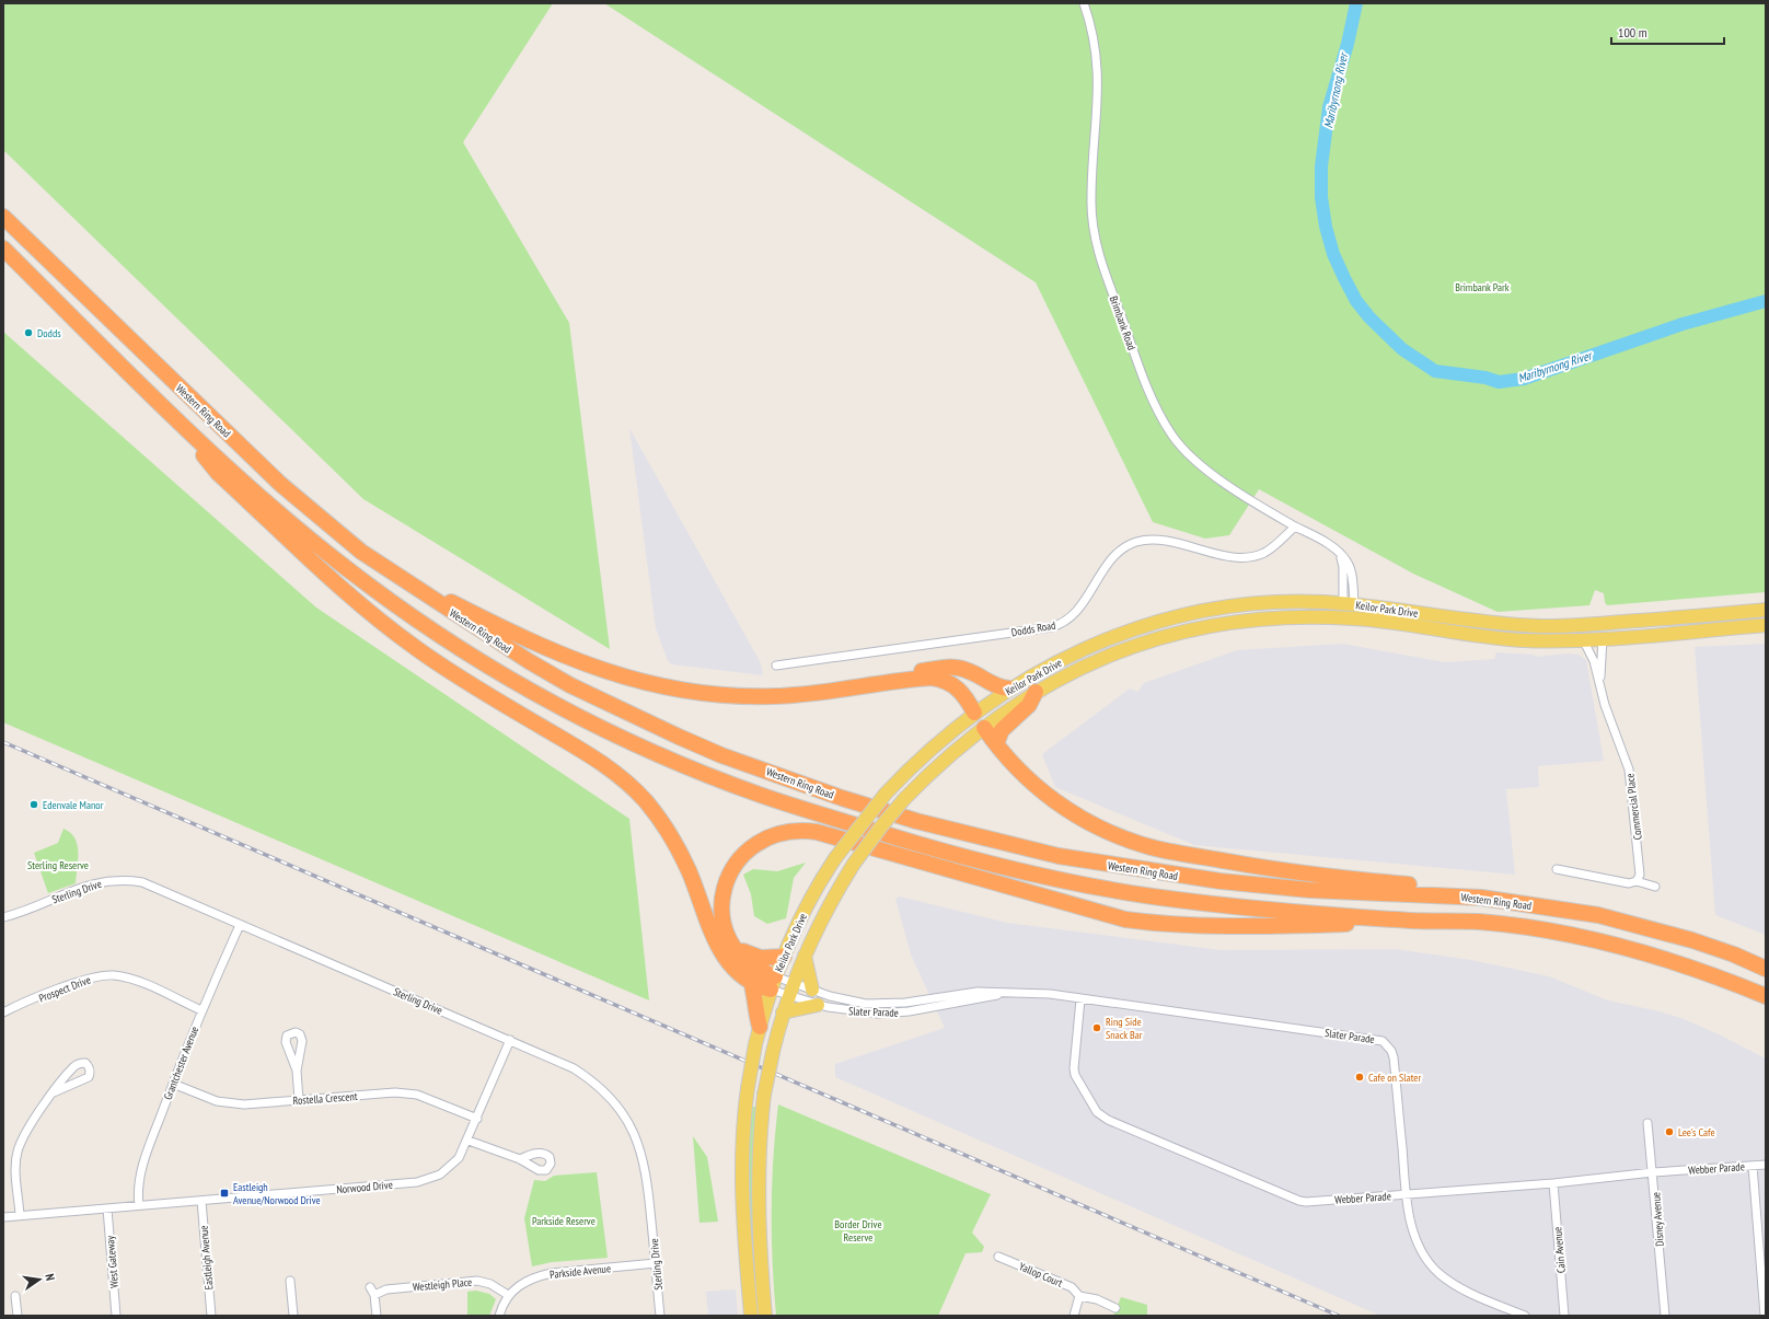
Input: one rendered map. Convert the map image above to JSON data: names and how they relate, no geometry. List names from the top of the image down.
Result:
{
  "streets": {
    "highway": ["Western Ring Road"],
    "main road": ["Keilor Park Drive"],
    "street": [
      "Brimbank Road",
      "Dodds Road",
      "Commercial Place",
      "Sterling Drive",
      "Prospect Drive",
      "Slater Parade",
      "Grantchester Avenue",
      "Rostella Crescent",
      "Webber Parade",
      "Norwood Drive",
      "Disney Avenue",
      "Cain Avenue",
      "Eastleigh Avenue",
      "West Gateway",
      "Parkside Avenue",
      "Yallop Court",
      "Westleigh Place"
    ]
  },
  "crossings": [
    ["Brimbank Road", "Keilor Park Drive"],
    ["Brimbank Road", "Dodds Road"],
    ["Keilor Park Drive", "Commercial Place"],
    ["Keilor Park Drive", "Slater Parade"],
    ["Sterling Drive", "Grantchester Avenue"],
    ["Sterling Drive", "Norwood Drive"],
    ["Sterling Drive", "Parkside Avenue"],
    ["Prospect Drive", "Grantchester Avenue"],
    ["Slater Parade", "Webber Parade"],
    ["Grantchester Avenue", "Rostella Crescent"],
    ["Grantchester Avenue", "Norwood Drive"],
    ["Rostella Crescent", "Norwood Drive"],
    ["Webber Parade", "Disney Avenue"],
    ["Webber Parade", "Cain Avenue"],
    ["Norwood Drive", "Eastleigh Avenue"],
    ["Norwood Drive", "West Gateway"],
    ["Parkside Avenue", "Westleigh Place"]
  ],
  "water": ["Maribyrnong River"],
  "parks": [
    "Brimbank Park",
    "Sterling Reserve",
    "Parkside Reserve",
    "Border Drive Reserve"
  ],
  "places": {
    "other": [
      "Dodds",
      "Edenvale Manor",
      "Ring Side Snack Bar",
      "Cafe on Slater",
      "Lee's Cafe"
    ],
    "transit": ["Eastleigh Avenue/Norwood Drive"]
  },
  "scale_bar": "100 m",
  "north": "right"
}
